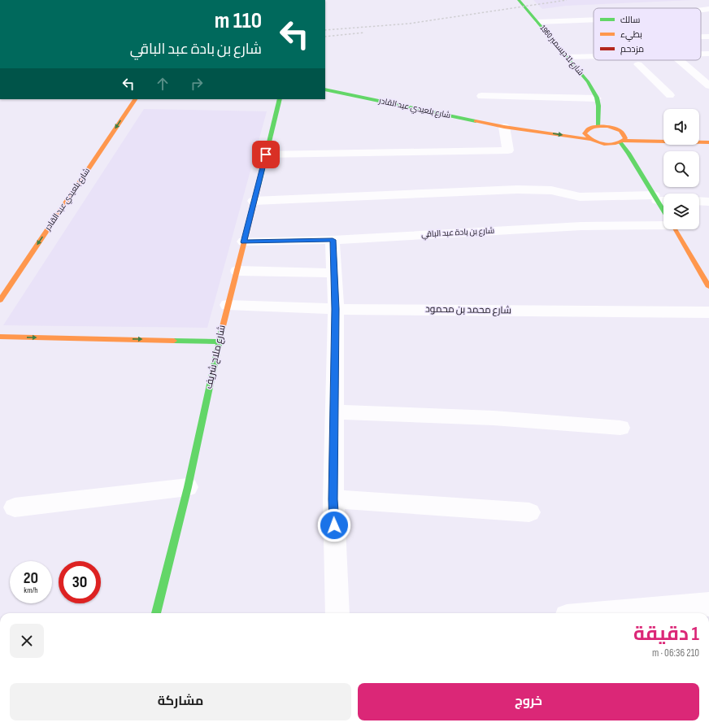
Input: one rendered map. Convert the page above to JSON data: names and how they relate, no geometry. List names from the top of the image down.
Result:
{
  "streets": {
    "main road": ["شارع 11 ديسمبر 1960", "شارع بلعيدي عبد القادر", "شارع ملاح شريف"],
    "street": ["شارع بن بادة عبد الباقي", "شارع محمد بن محمود"]
  },
  "crossings": [
    ["شارع بن بادة عبد الباقي", "شارع ملاح شريف"],
    ["شارع محمد بن محمود", "شارع ملاح شريف"]
  ],
  "legend": ["سالك", "بطيء", "مزدحم"],
  "page": {
    "turn": ["110 m", "شارع بن بادة عبد الباقي"],
    "speed": "20 km/h",
    "limit": "30",
    "heading": ["1 دقيقة", "210 m · 06:36"],
    "buttons": ["خروج", "مشاركة"]
  }
}
